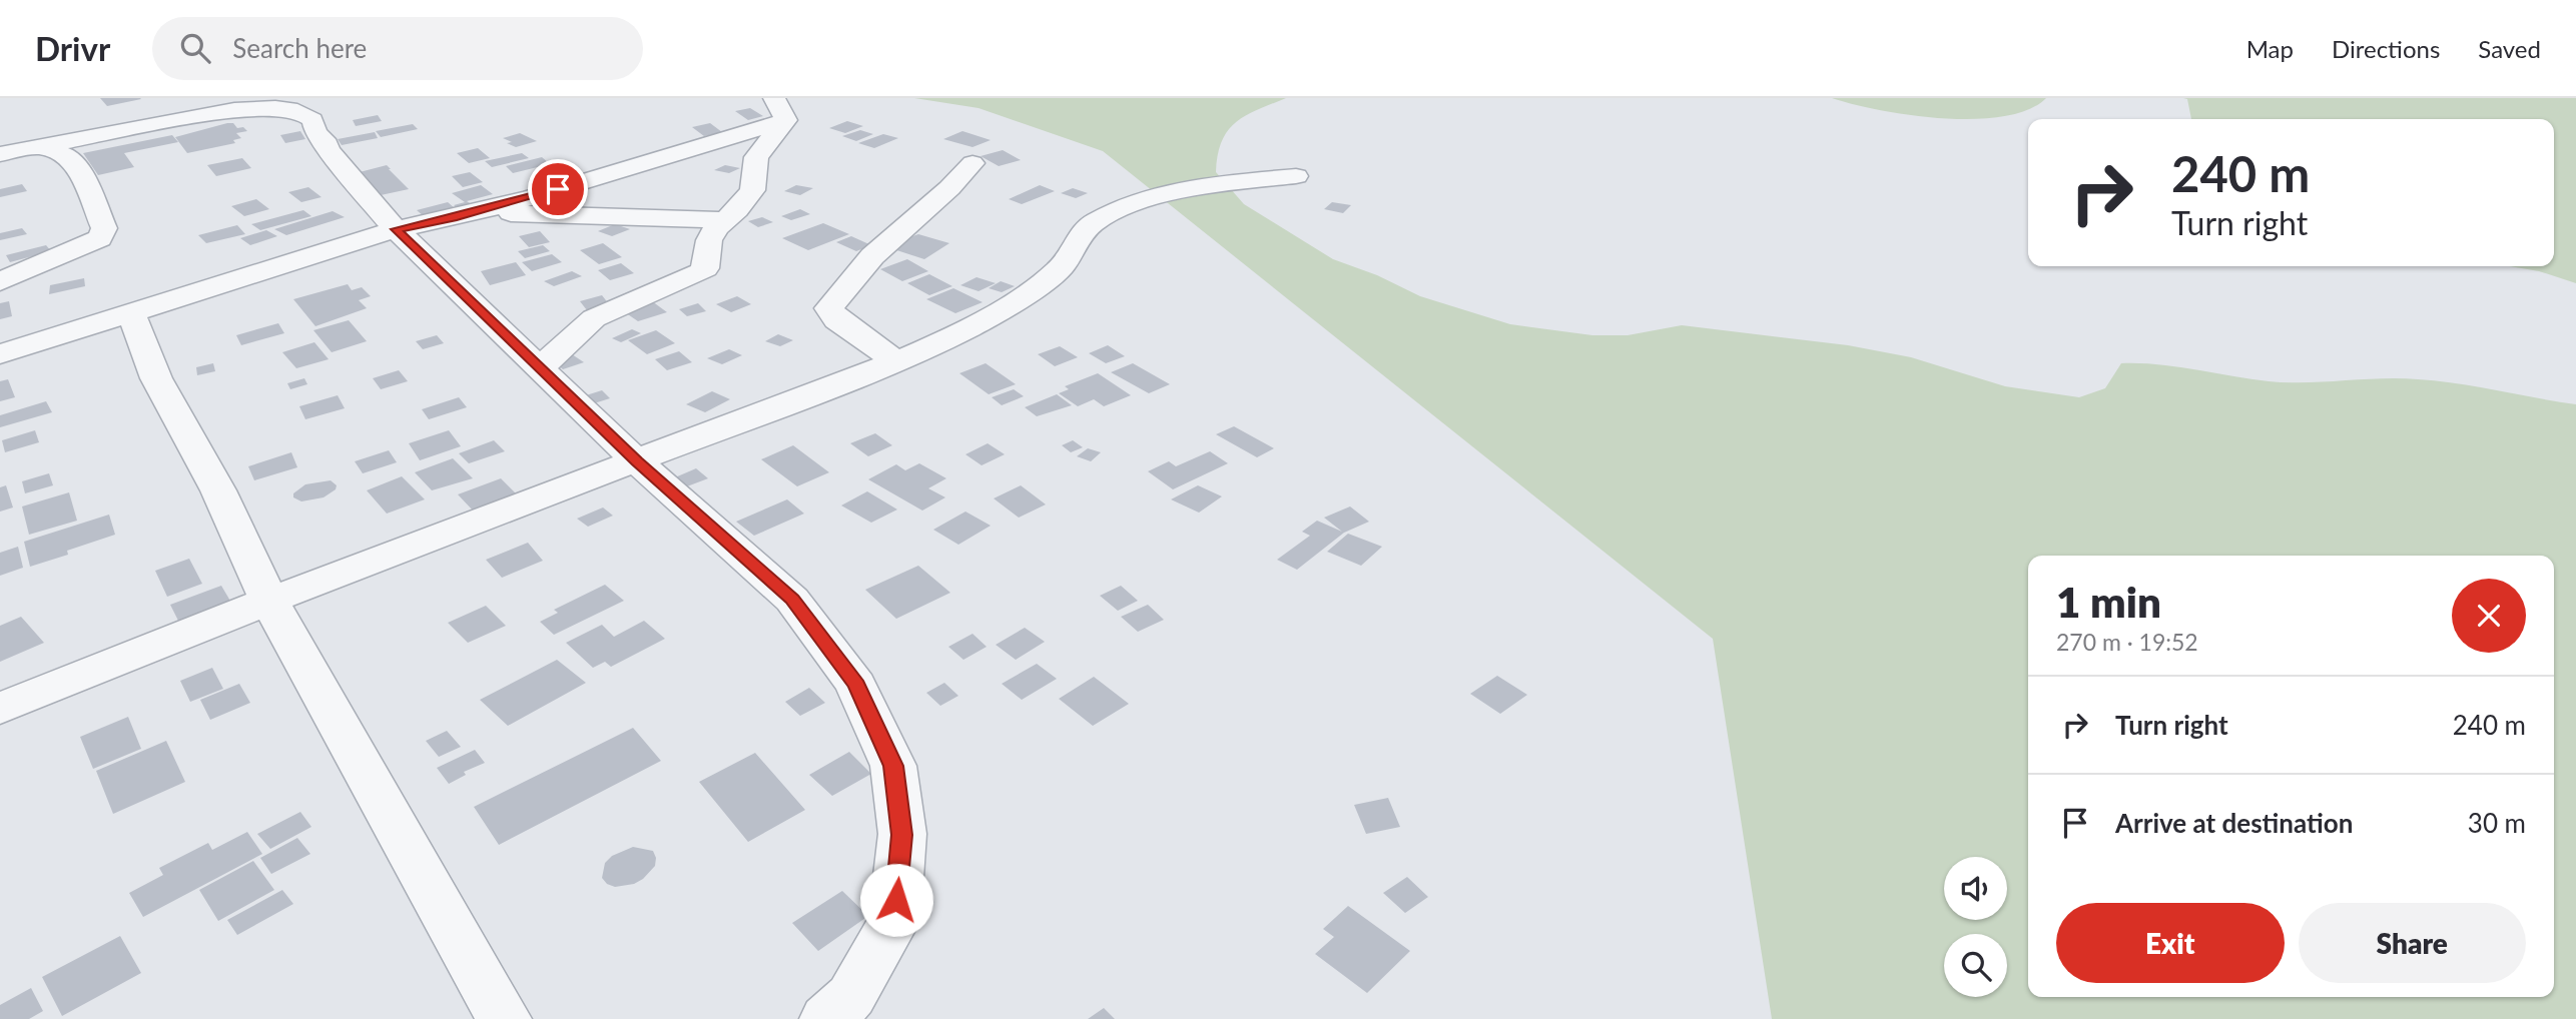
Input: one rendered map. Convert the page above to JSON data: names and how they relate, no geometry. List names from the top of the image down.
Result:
{
  "page": {
    "header": "Drivr",
    "search": "Search here",
    "nav": ["Map", "Directions", "Saved"],
    "turn": ["240 m", "Turn right"],
    "heading": ["1 min", "270 m · 19:52"],
    "list": [
      {
        "name": "Turn right",
        "value": "240 m"
      },
      {
        "name": "Arrive at destination",
        "value": "30 m"
      }
    ],
    "buttons": ["Exit", "Share"]
  }
}
